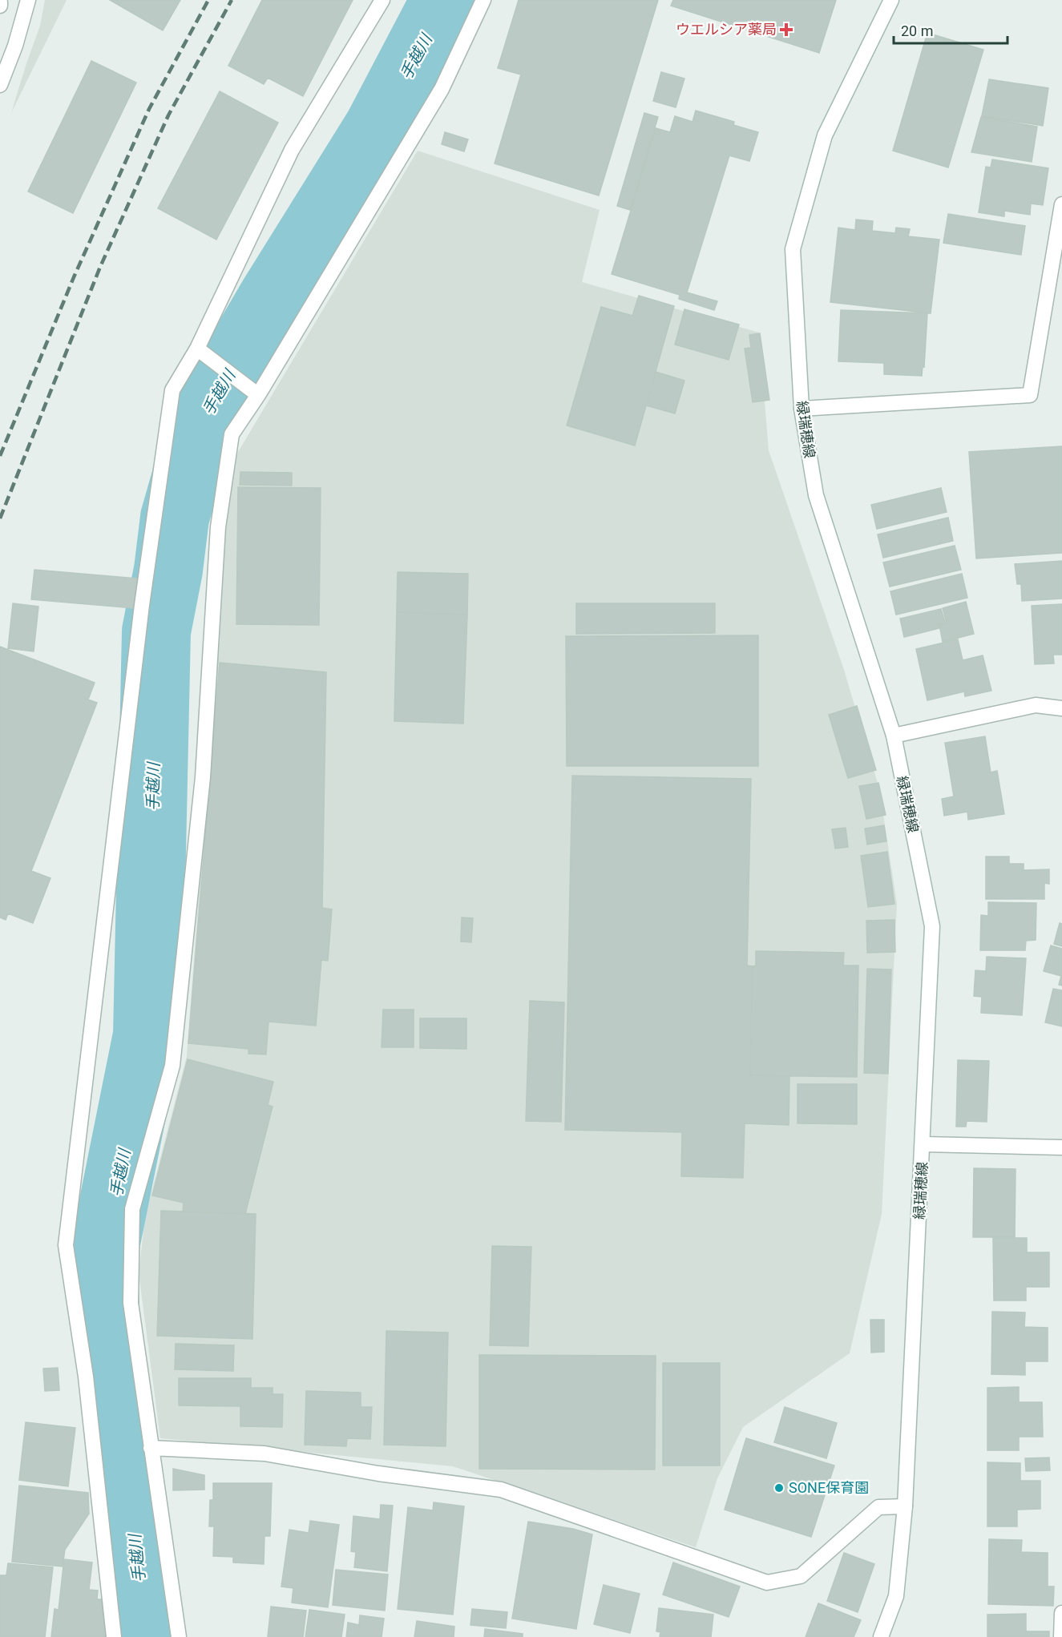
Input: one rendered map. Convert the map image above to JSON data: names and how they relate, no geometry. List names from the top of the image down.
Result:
{
  "streets": {
    "main road": ["緑瑞穂線"]
  },
  "water": ["手越川"],
  "places": {
    "health": ["ウエルシア薬局"],
    "other": ["SONE保育園"]
  },
  "scale_bar": "20 m"
}
